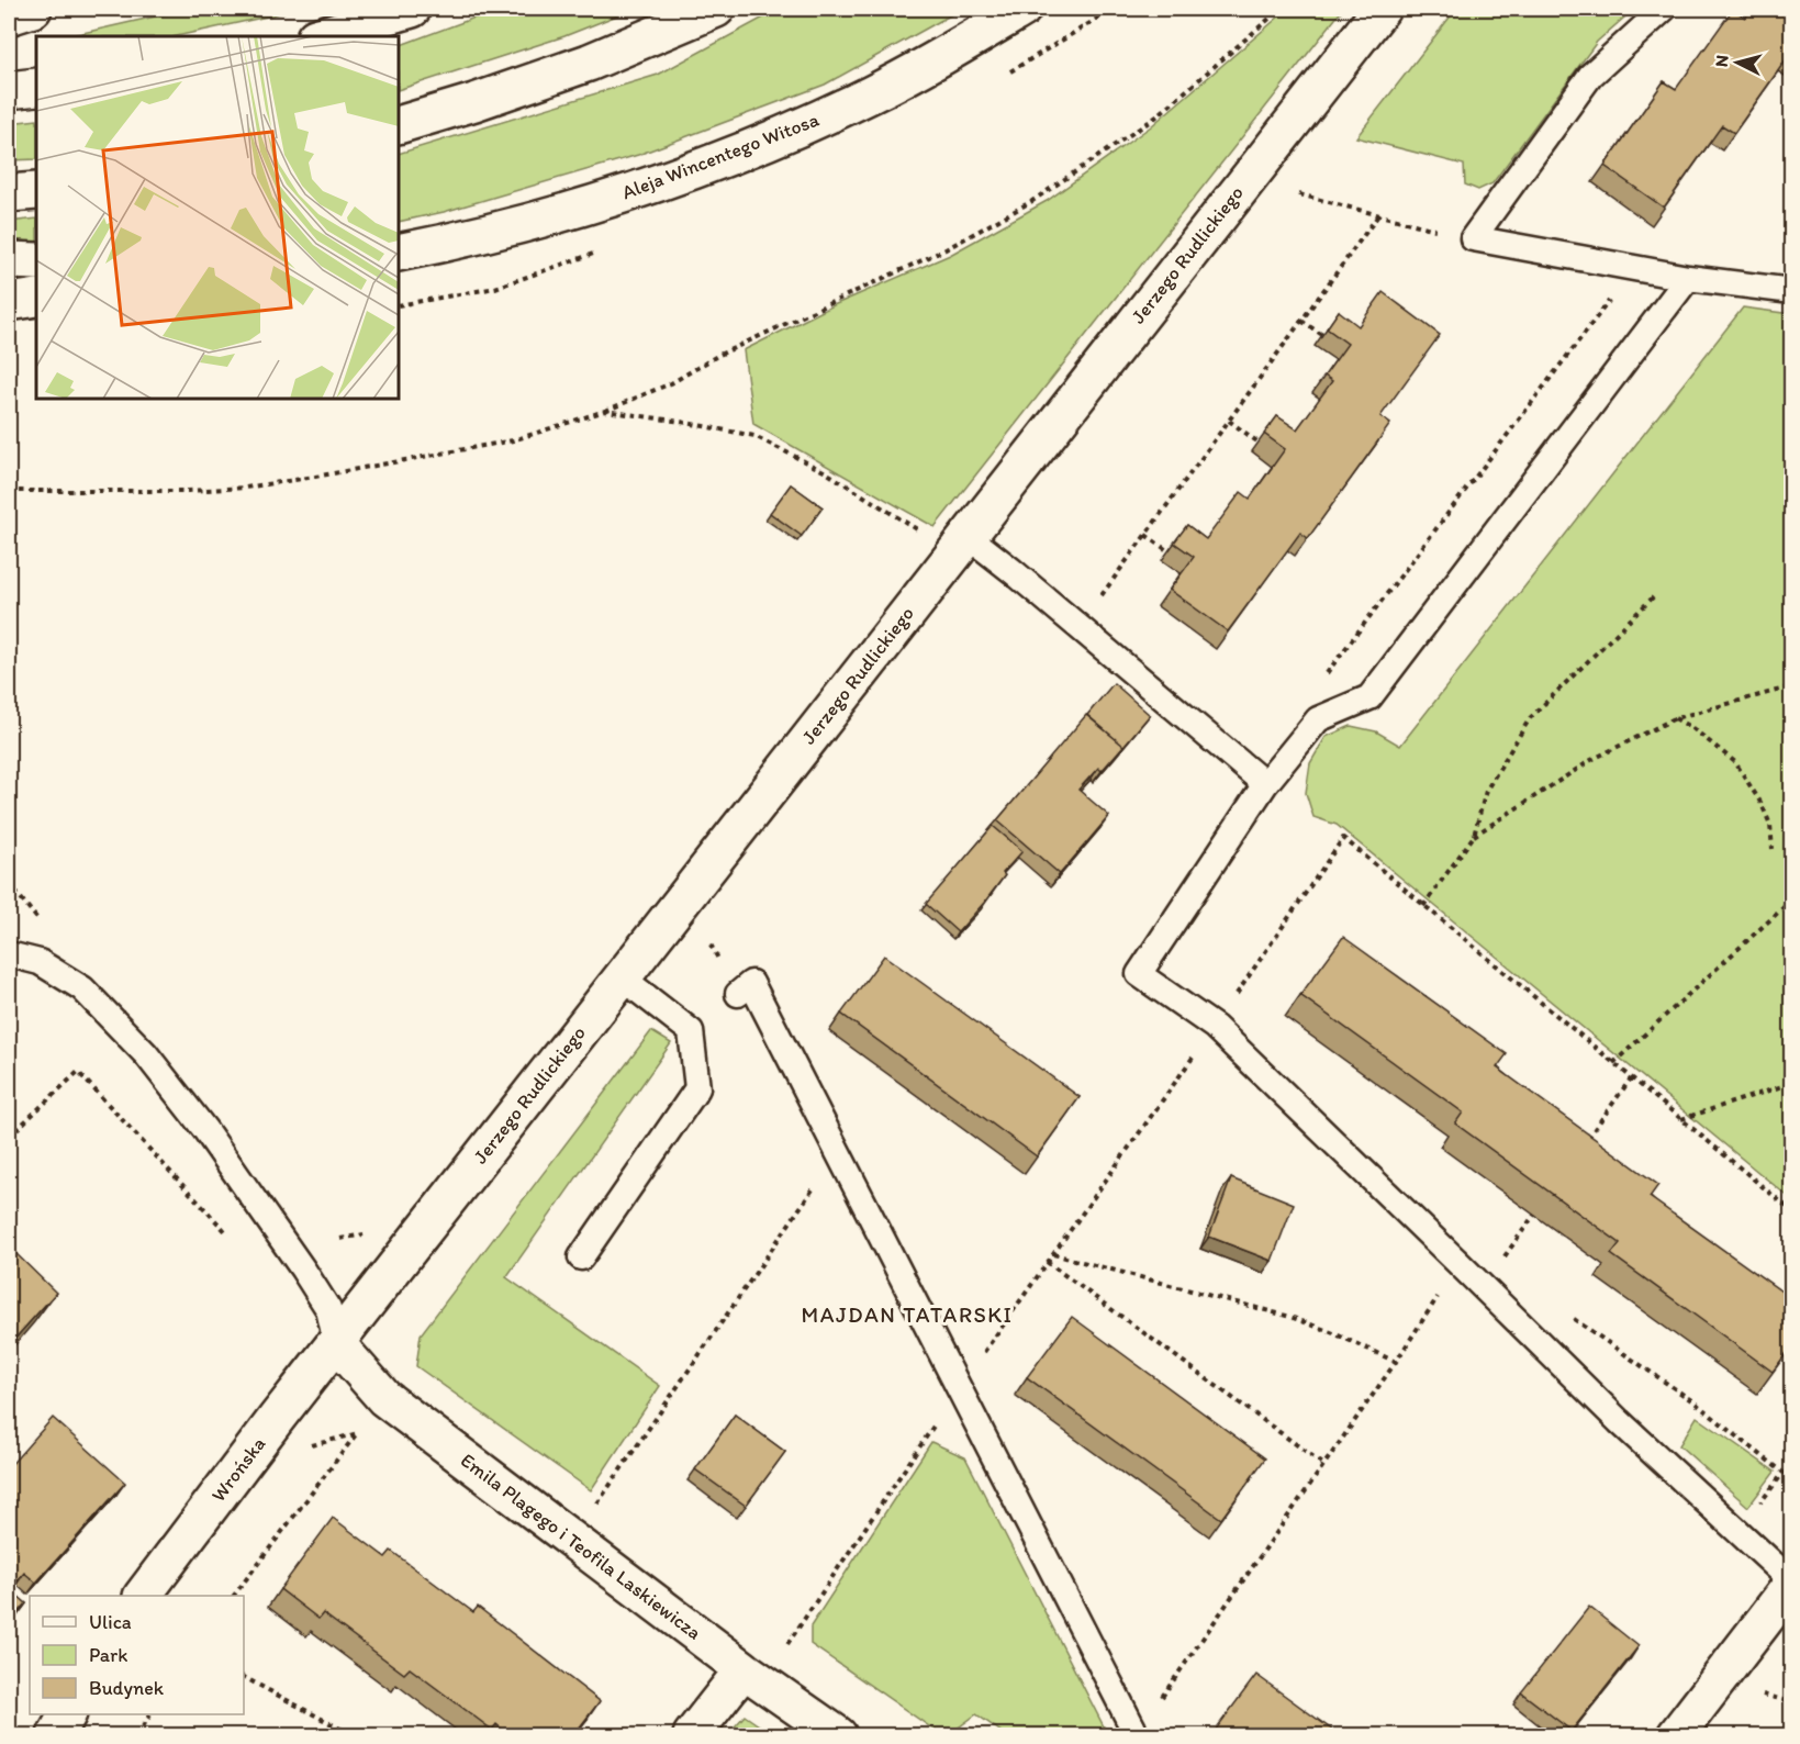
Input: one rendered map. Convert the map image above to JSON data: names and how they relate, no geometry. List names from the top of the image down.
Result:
{
  "streets": {
    "street": [
      "Aleja Wincentego Witosa",
      "Jerzego Rudlickiego",
      "Wrońska",
      "Emila Plagego i Teofila Laskiewicza"
    ]
  },
  "crossings": [
    ["Jerzego Rudlickiego", "Wrońska"],
    ["Jerzego Rudlickiego", "Emila Plagego i Teofila Laskiewicza"],
    ["Wrońska", "Emila Plagego i Teofila Laskiewicza"]
  ],
  "districts": ["MAJDAN TATARSKI"],
  "legend": ["Ulica", "Park", "Budynek"],
  "north": "left"
}
